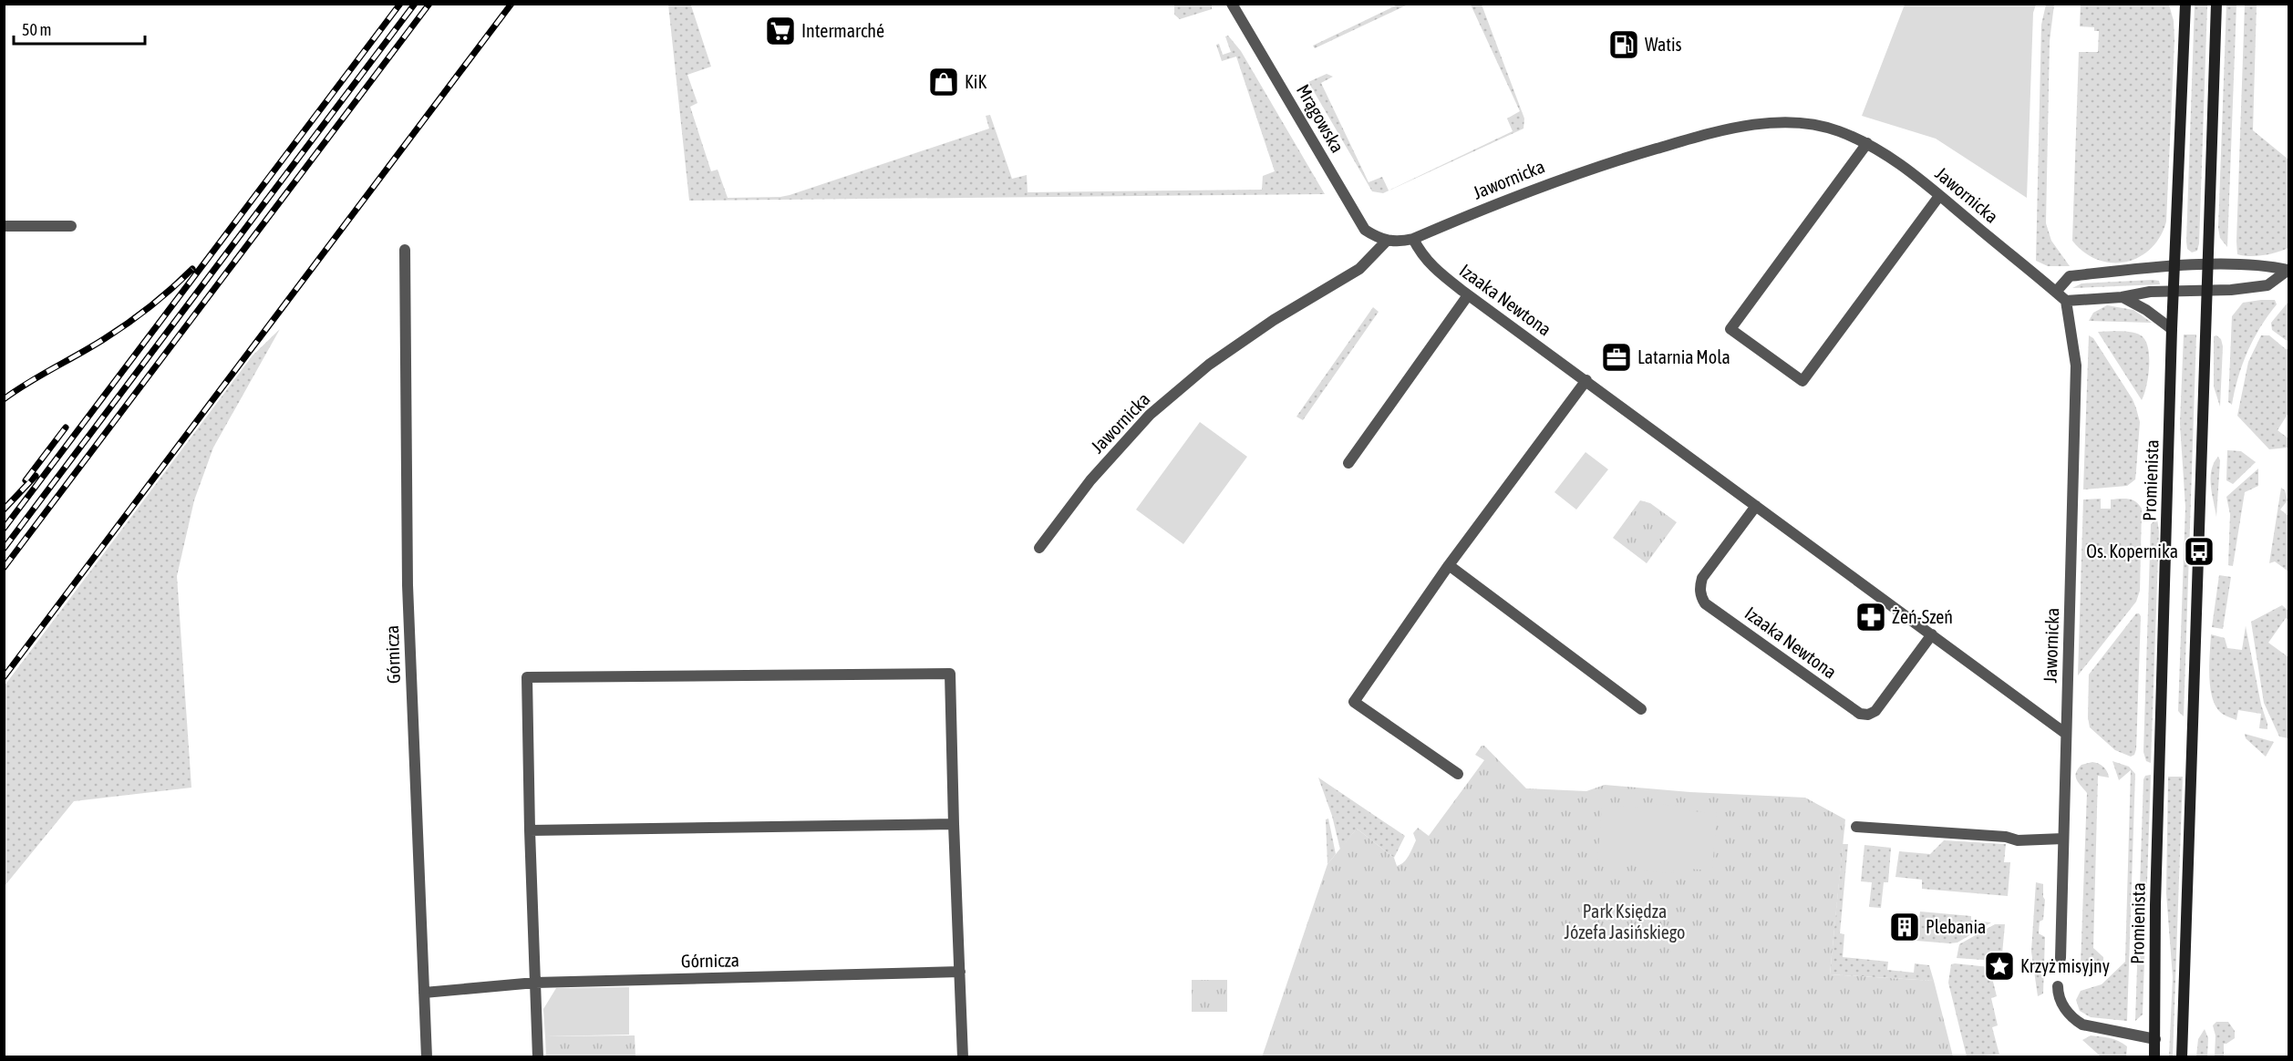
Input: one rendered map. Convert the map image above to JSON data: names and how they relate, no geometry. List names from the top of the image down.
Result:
{
  "streets": {
    "street": [
      "Mrągowska",
      "Jawornicka",
      "Izaaka Newtona",
      "Promienista",
      "Górnicza"
    ]
  },
  "crossings": [
    ["Mrągowska", "Jawornicka"],
    ["Jawornicka", "Izaaka Newtona"]
  ],
  "parks": ["Park Księdza Józefa Jasińskiego"],
  "places": {
    "supermarket": ["Intermarché"],
    "fuel station": ["Watis"],
    "shop": ["KiK"],
    "office": ["Latarnia Mola"],
    "bus stop": ["Os. Kopernika"],
    "pharmacy": ["Żeń-Szeń"],
    "building": ["Plebania"],
    "place": ["Krzyż misyjny"]
  },
  "scale_bar": "50 m"
}
